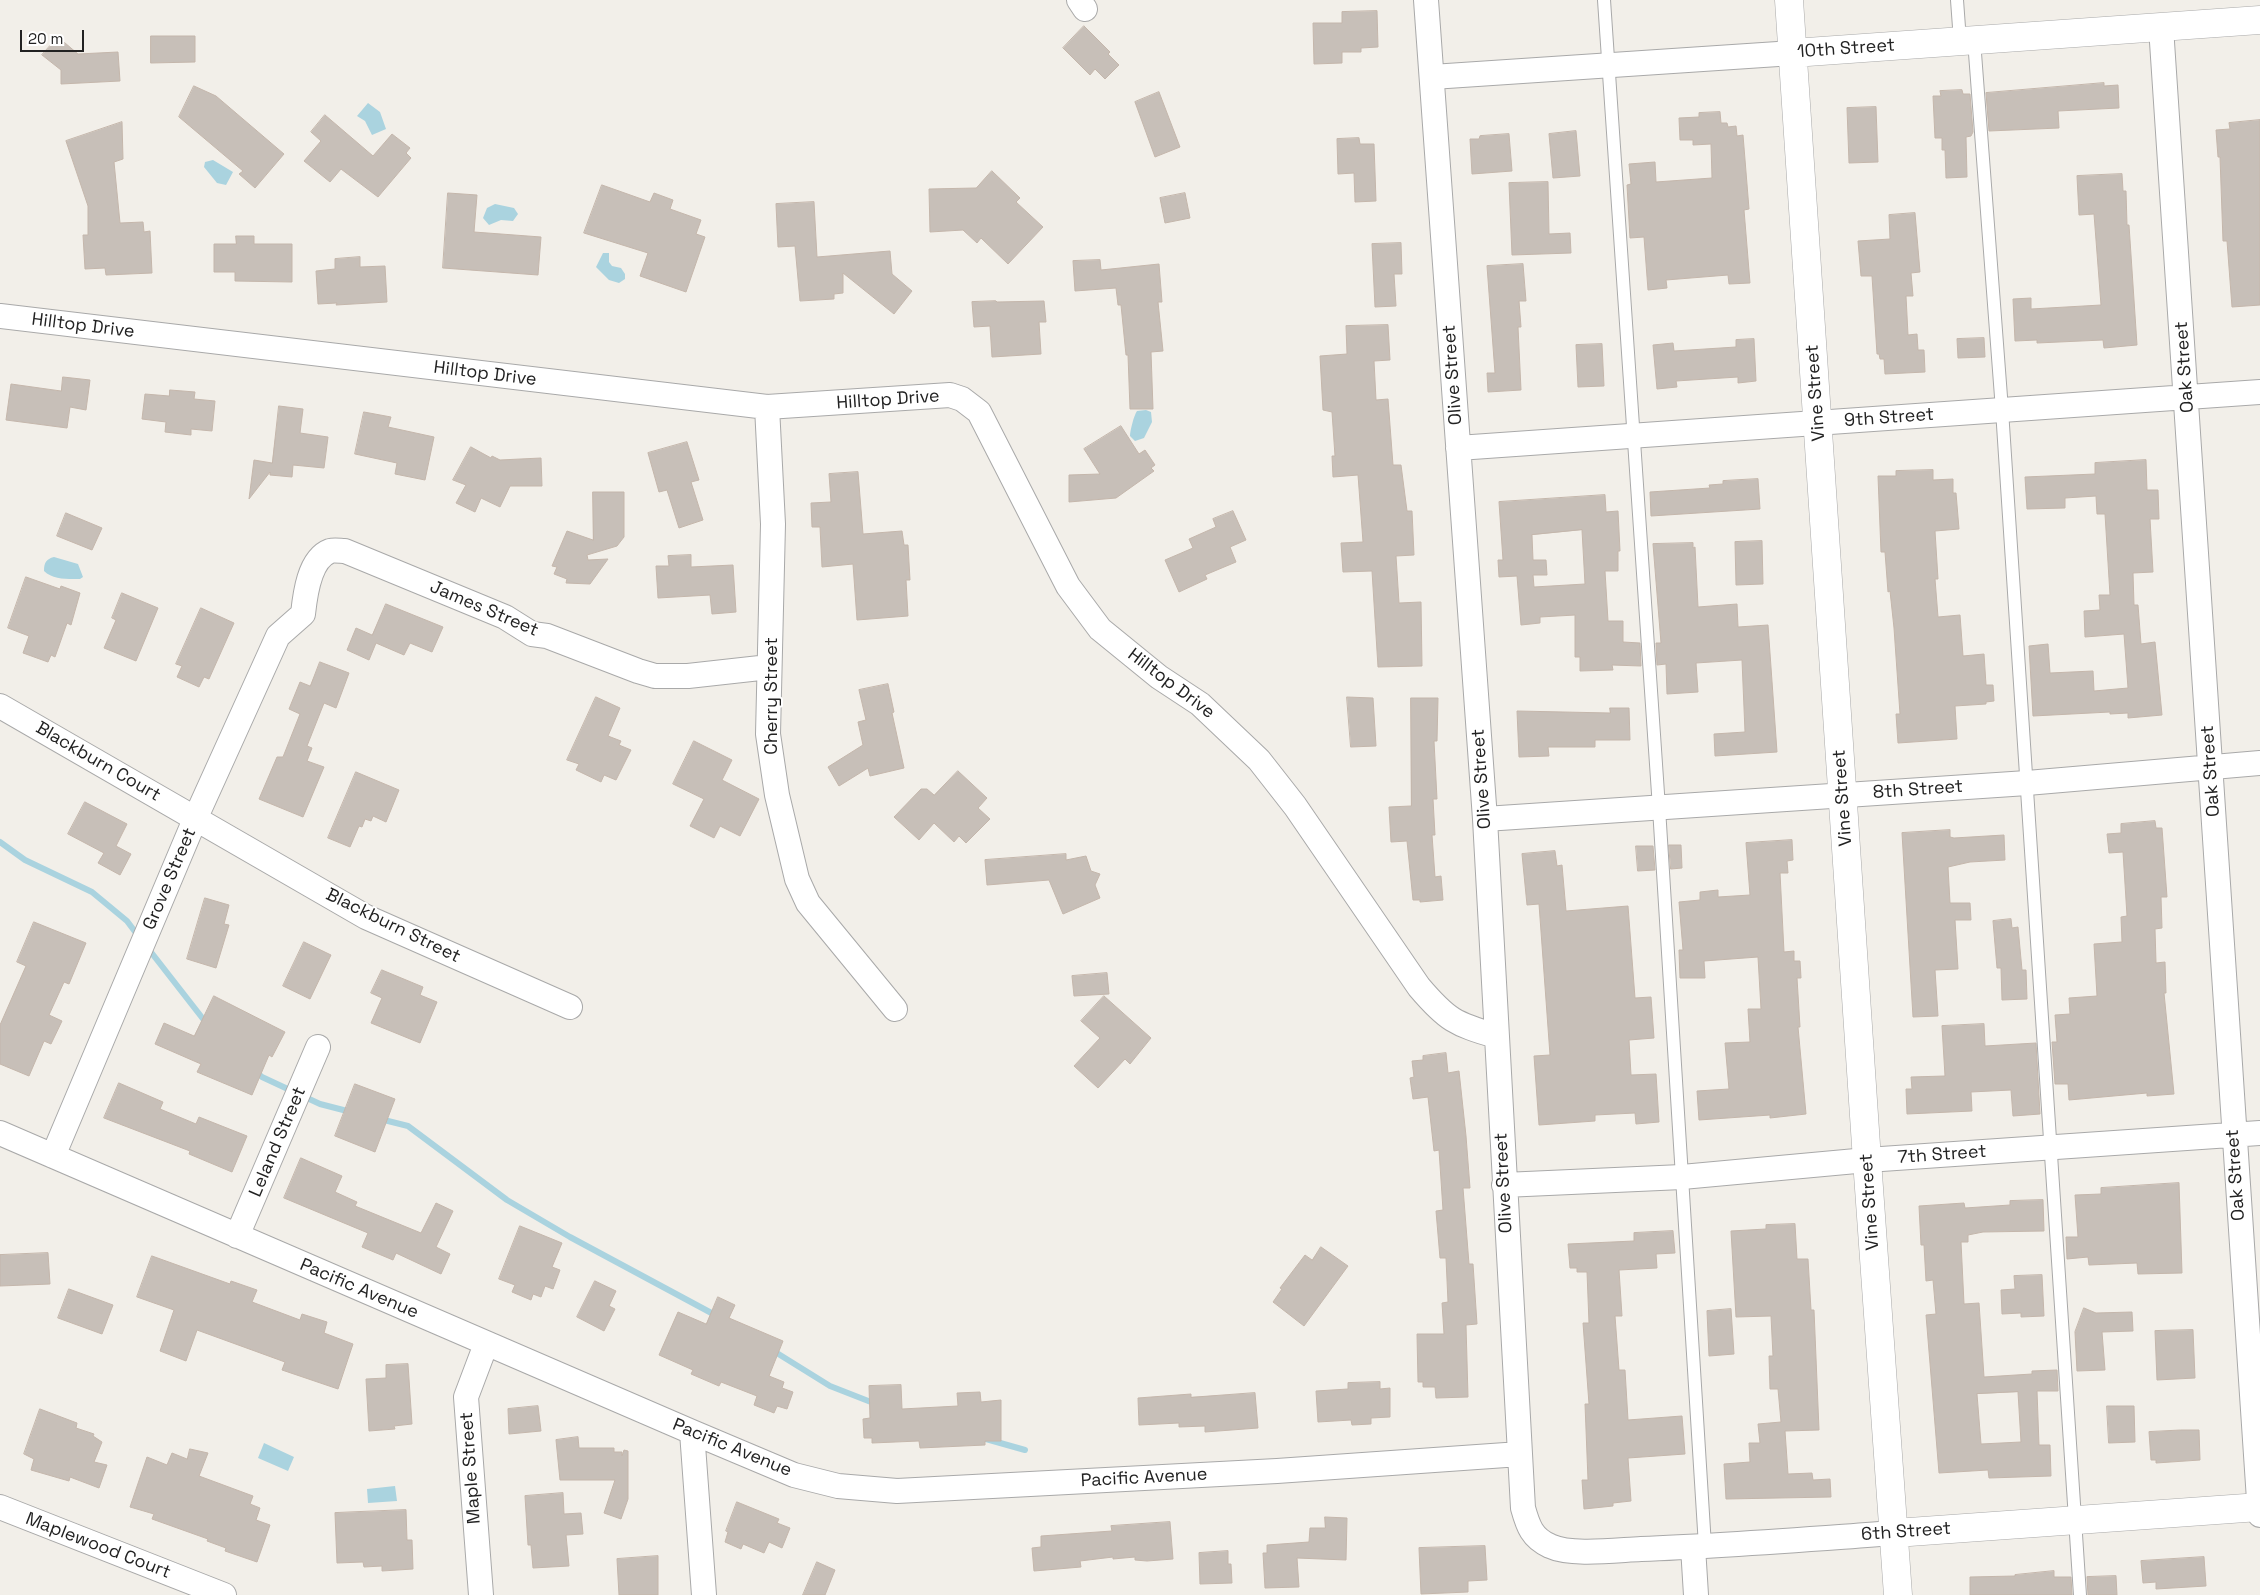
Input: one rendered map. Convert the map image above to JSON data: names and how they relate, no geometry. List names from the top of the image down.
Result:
{
  "streets": {
    "street": [
      "10th Street",
      "Hilltop Drive",
      "Oak Street",
      "Olive Street",
      "Vine Street",
      "9th Street",
      "James Street",
      "Cherry Street",
      "Blackburn Court",
      "8th Street",
      "Grove Street",
      "Blackburn Street",
      "Leland Street",
      "7th Street",
      "Pacific Avenue",
      "Maple Street",
      "6th Street",
      "Maplewood Court"
    ]
  },
  "crossings": [
    ["10th Street", "Oak Street"],
    ["10th Street", "Olive Street"],
    ["10th Street", "Vine Street"],
    ["Hilltop Drive", "Olive Street"],
    ["Hilltop Drive", "Cherry Street"],
    ["Oak Street", "9th Street"],
    ["Oak Street", "8th Street"],
    ["Oak Street", "7th Street"],
    ["Oak Street", "6th Street"],
    ["Olive Street", "9th Street"],
    ["Olive Street", "8th Street"],
    ["Olive Street", "7th Street"],
    ["Olive Street", "Pacific Avenue"],
    ["Olive Street", "6th Street"],
    ["Vine Street", "9th Street"],
    ["Vine Street", "8th Street"],
    ["Vine Street", "7th Street"],
    ["Vine Street", "6th Street"],
    ["James Street", "Cherry Street"],
    ["James Street", "Grove Street"],
    ["Blackburn Court", "Grove Street"],
    ["Blackburn Court", "Blackburn Street"],
    ["Grove Street", "Blackburn Street"],
    ["Grove Street", "Pacific Avenue"],
    ["Leland Street", "Pacific Avenue"],
    ["Pacific Avenue", "Maple Street"]
  ],
  "scale_bar": "20 m"
}
